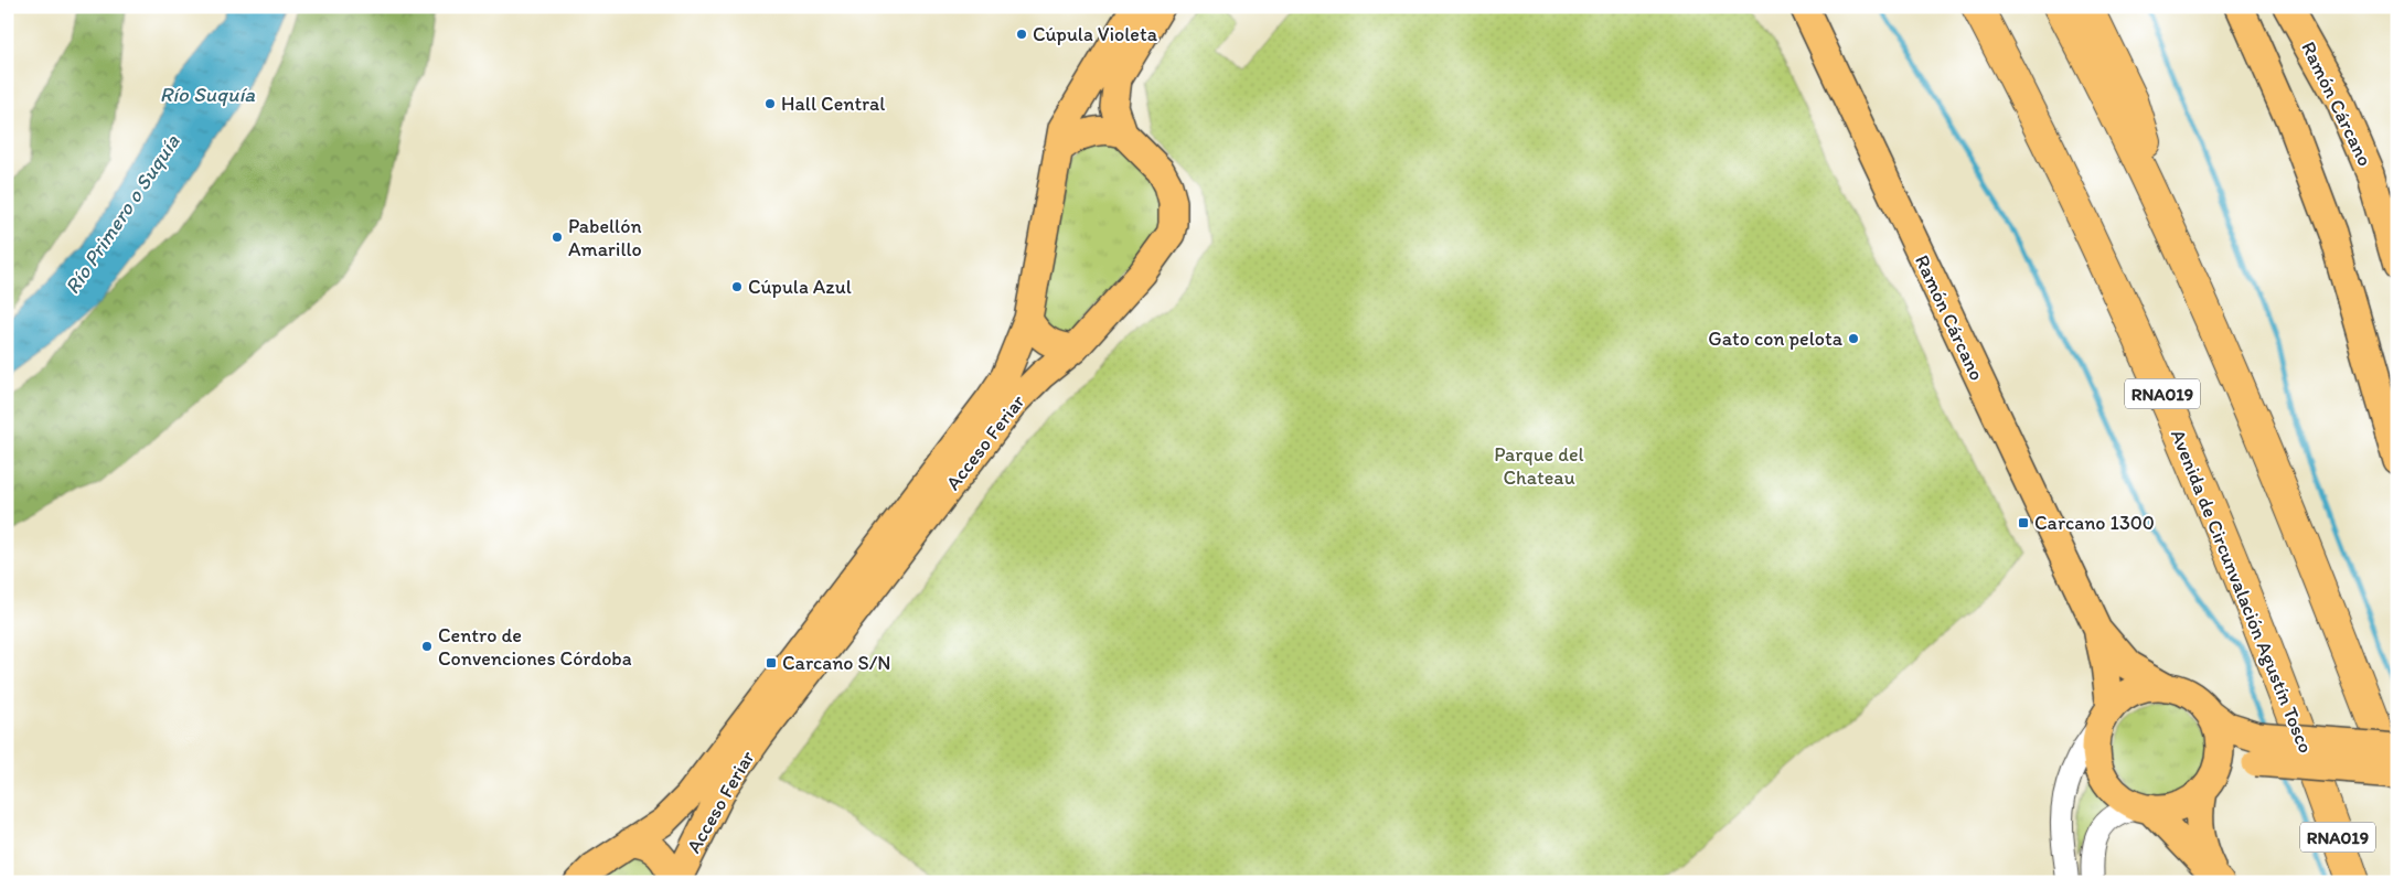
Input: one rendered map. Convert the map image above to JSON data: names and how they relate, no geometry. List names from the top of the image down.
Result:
{
  "streets": {
    "highway": ["RNA019", "Avenida de Circunvalación Agustín Tosco"],
    "main road": ["Ramón Cárcano", "Acceso Feriar"]
  },
  "water": ["Río Suquía", "Río Primero o Suquía"],
  "parks": ["Parque del Chateau"],
  "places": {
    "other": [
      "Cúpula Violeta",
      "Hall Central",
      "Pabellón Amarillo",
      "Cúpula Azul",
      "Gato con pelota",
      "Centro de Convenciones Córdoba"
    ],
    "transit": ["Carcano 1300", "Carcano S/N"]
  }
}
